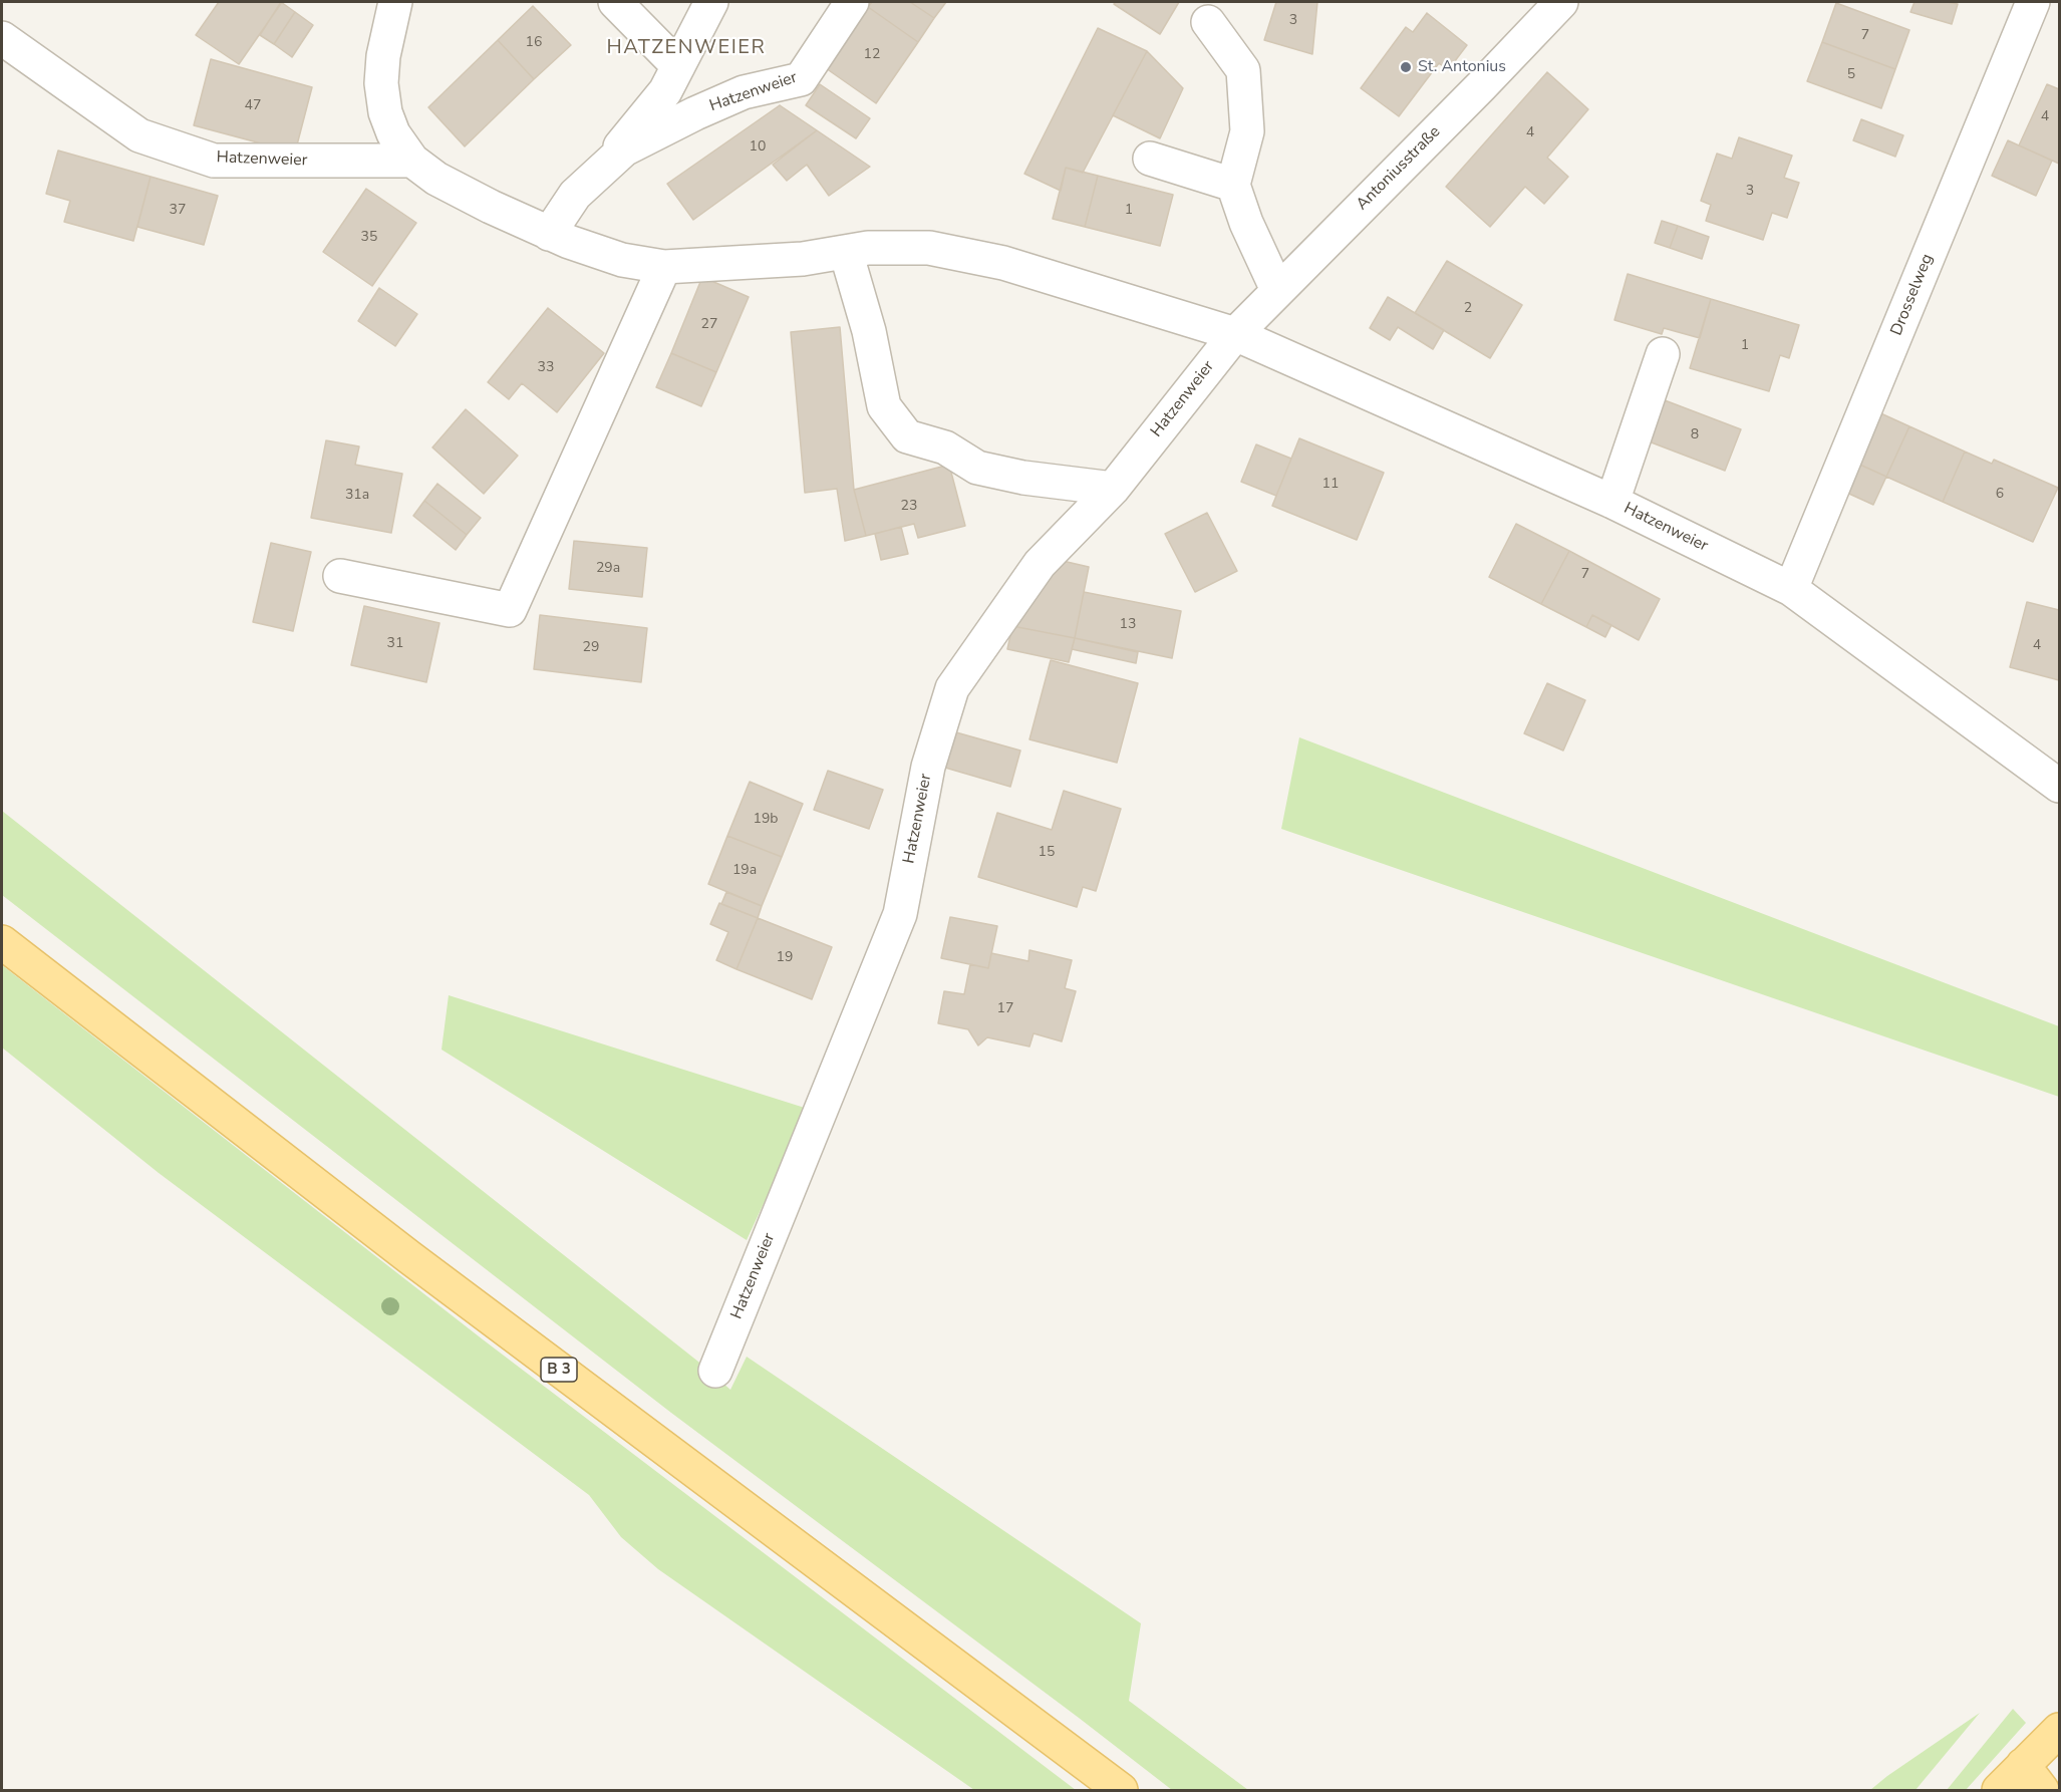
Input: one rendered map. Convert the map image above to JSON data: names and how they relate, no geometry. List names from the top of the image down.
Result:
{
  "streets": {
    "main road": ["B 3"],
    "street": ["Hatzenweier", "Antoniusstraße", "Drosselweg"]
  },
  "crossings": [
    ["Hatzenweier", "Antoniusstraße"],
    ["Hatzenweier", "Drosselweg"]
  ],
  "districts": ["HATZENWEIER"],
  "places": ["St. Antonius"],
  "house_numbers": [
    "3",
    "7",
    "16",
    "12",
    "5",
    "47",
    "4",
    "4",
    "10",
    "3",
    "37",
    "1",
    "35",
    "2",
    "27",
    "1",
    "33",
    "8",
    "11",
    "6",
    "31a",
    "23",
    "29a",
    "7",
    "13",
    "31",
    "4",
    "29",
    "19b",
    "15",
    "19a",
    "19",
    "17"
  ]
}
